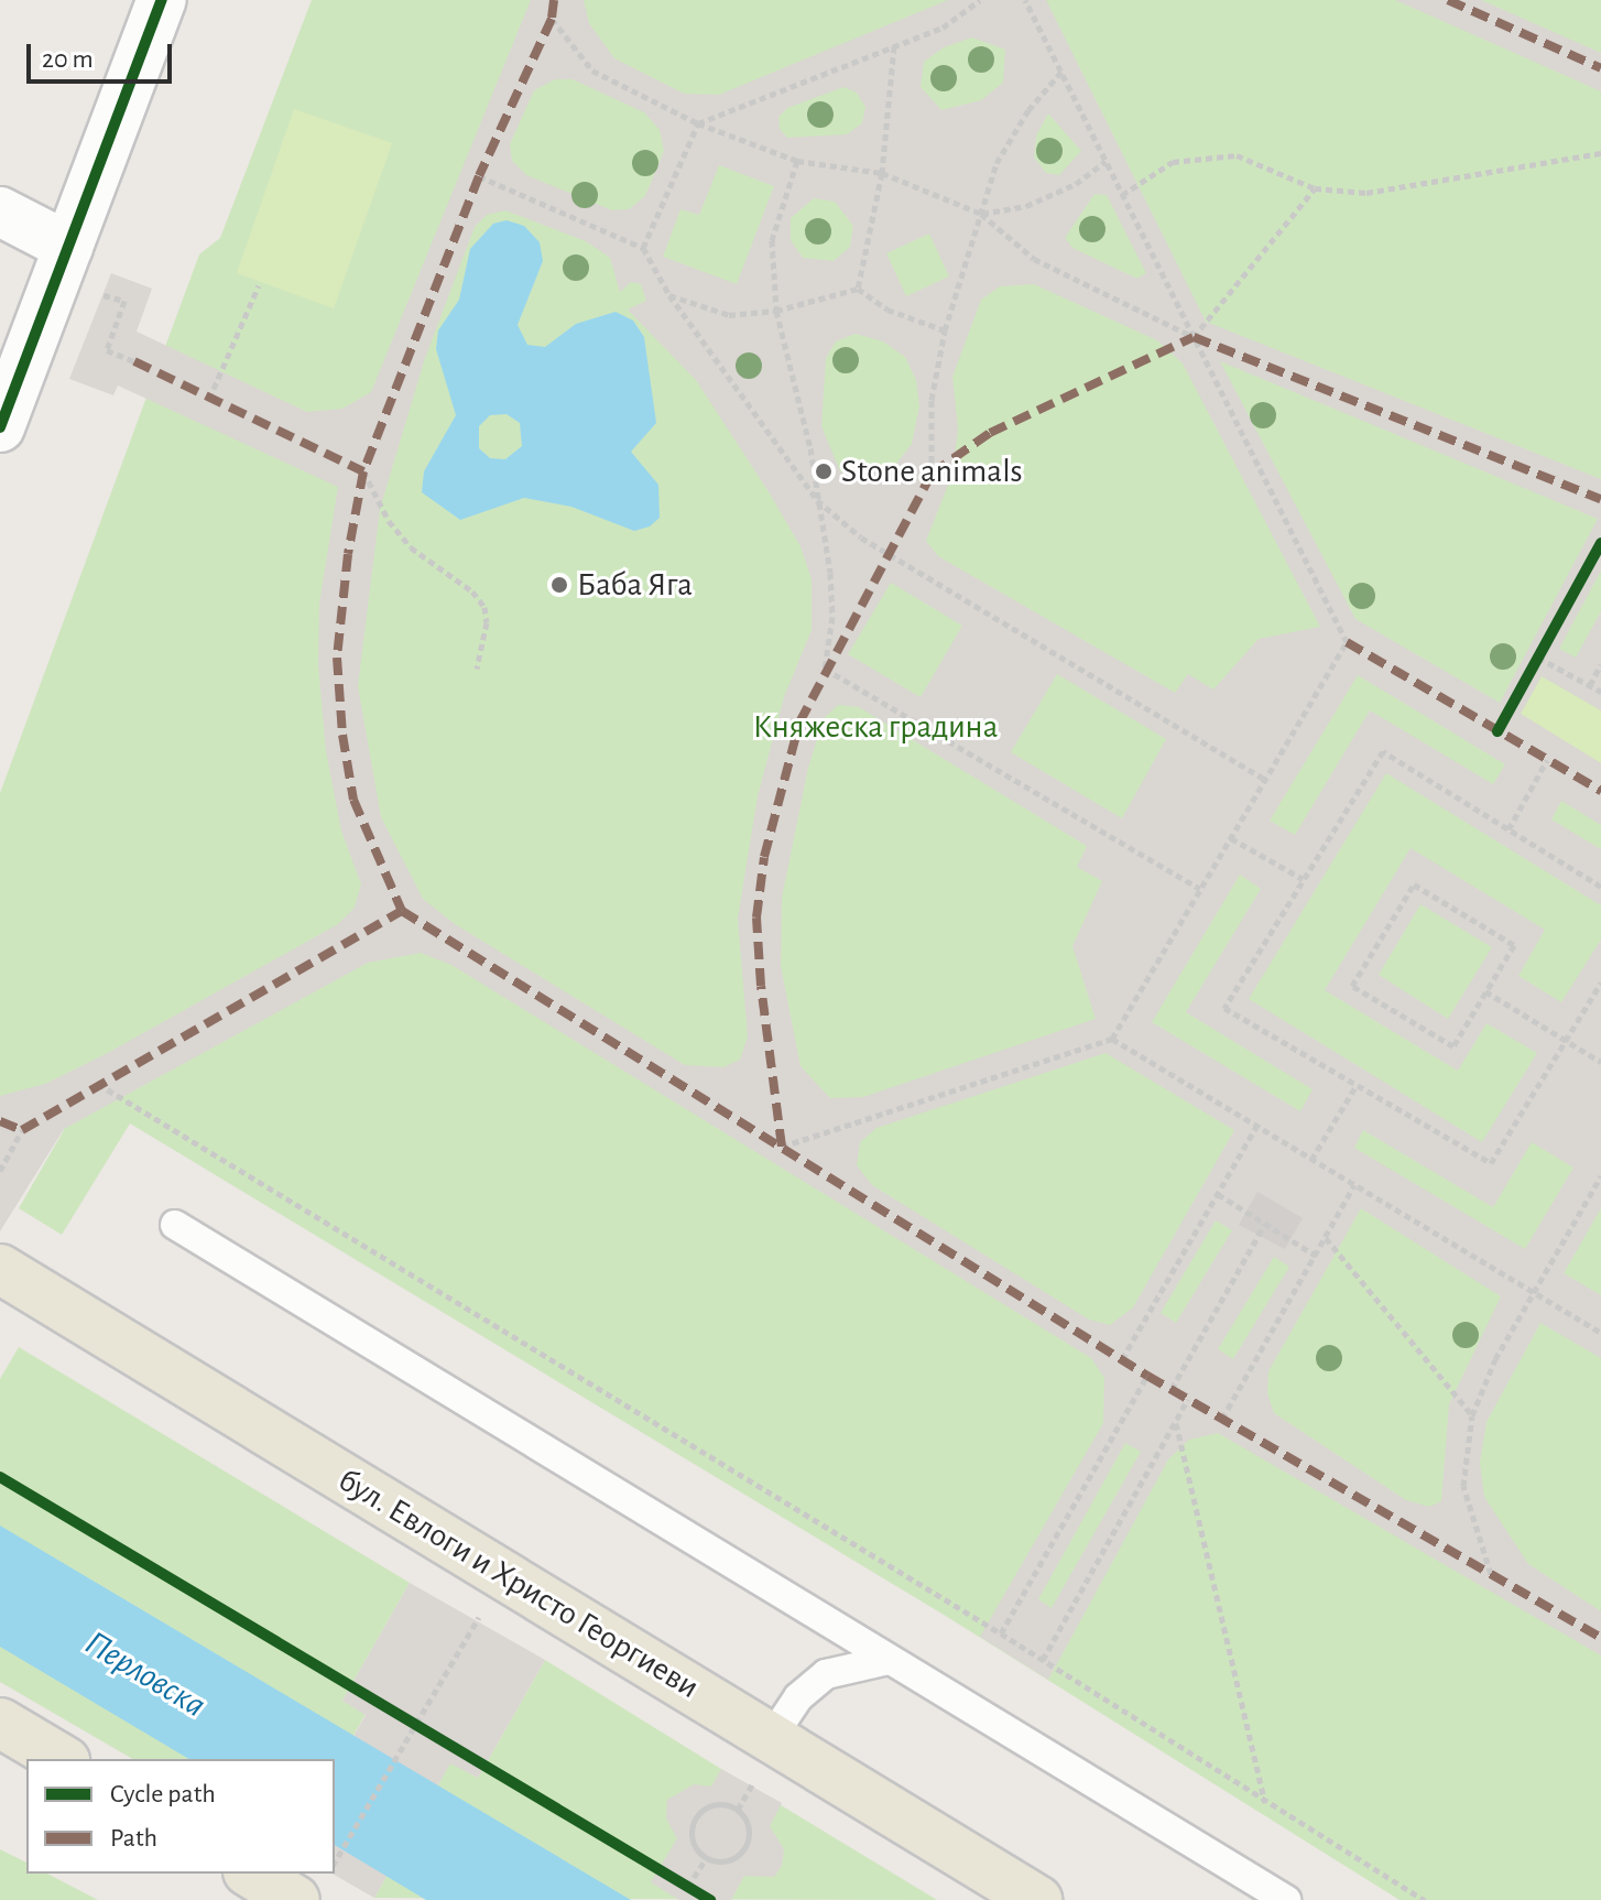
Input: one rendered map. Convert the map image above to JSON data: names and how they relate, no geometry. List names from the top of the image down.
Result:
{
  "streets": {
    "main road": ["бул. Евлоги и Христо Георгиеви"]
  },
  "water": ["Перловска"],
  "parks": ["Княжеска градина"],
  "places": ["Stone animals", "Баба Яга"],
  "legend": ["Cycle path", "Path"],
  "scale_bar": "20 m"
}
